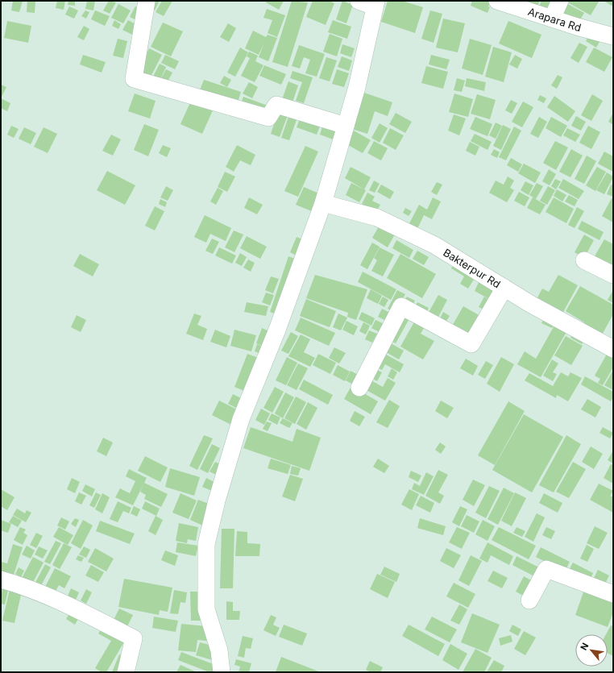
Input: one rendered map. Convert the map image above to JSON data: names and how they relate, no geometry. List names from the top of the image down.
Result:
{
  "streets": {
    "street": ["Arapara Rd", "Bakterpur Rd"]
  },
  "north": "top left"
}
